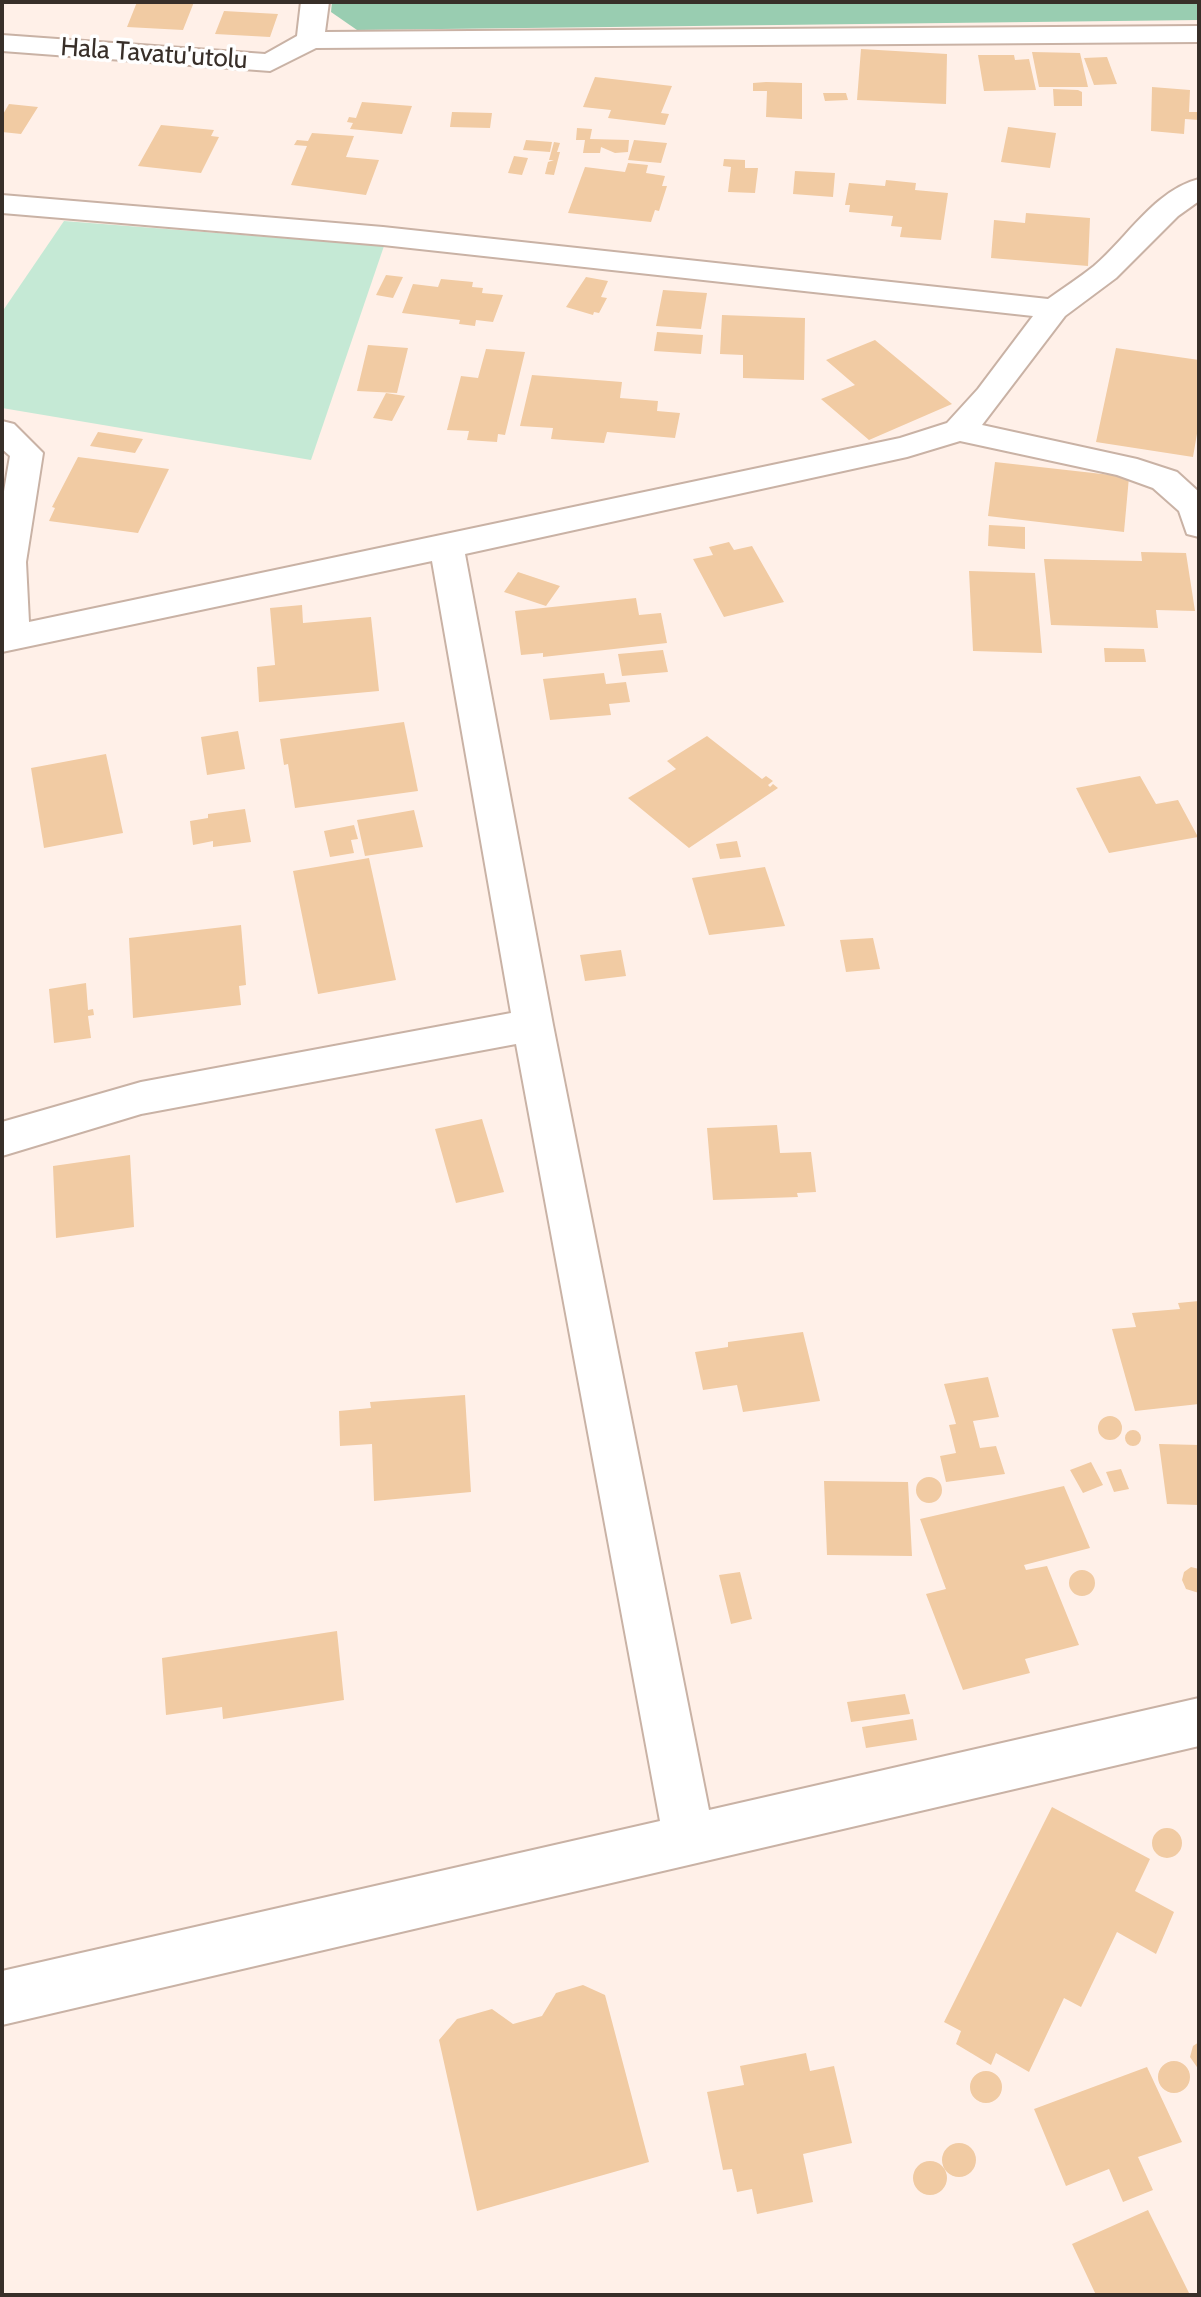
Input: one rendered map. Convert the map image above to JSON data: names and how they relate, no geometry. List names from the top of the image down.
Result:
{
  "streets": {
    "street": ["Hala Tavatu'utolu"]
  }
}
